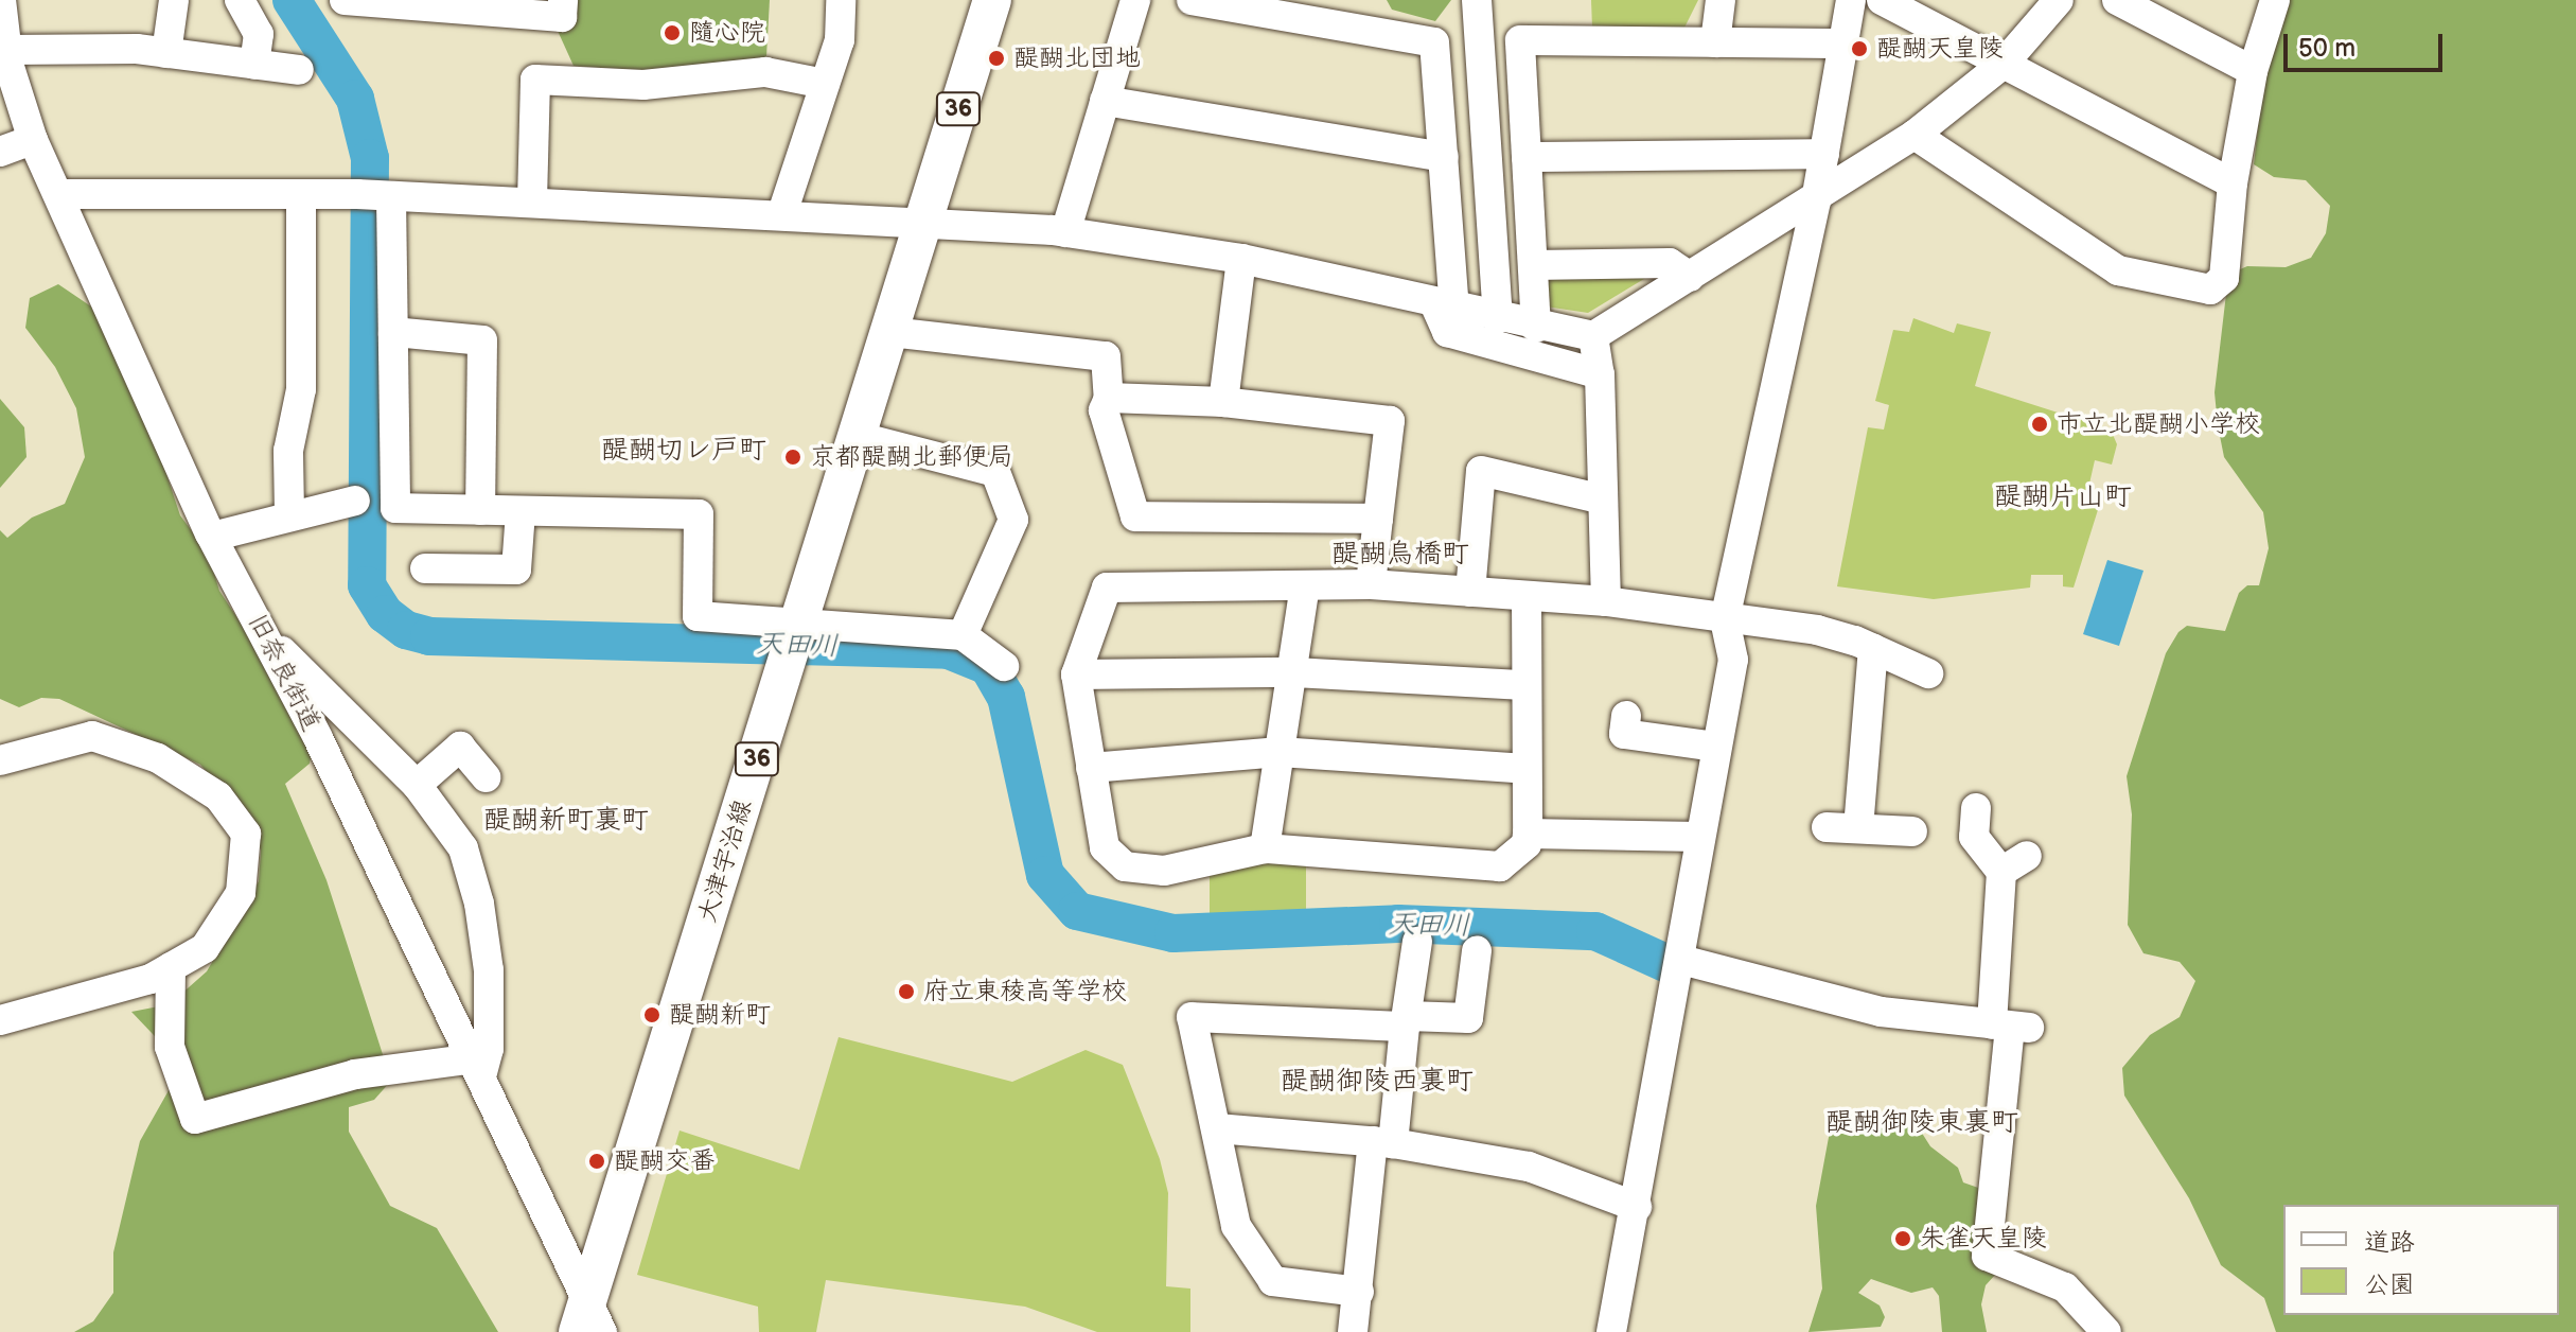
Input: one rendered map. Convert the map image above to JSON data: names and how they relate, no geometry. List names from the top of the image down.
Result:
{
  "streets": {
    "main road": ["36", "大津宇治線"],
    "street": ["旧奈良街道"]
  },
  "crossings": [
    ["旧奈良街道", "大津宇治線"]
  ],
  "districts": [
    "醍醐切レ戸町",
    "醍醐片山町",
    "醍醐烏橋町",
    "醍醐新町裏町",
    "醍醐御陵西裏町",
    "醍醐御陵東裏町"
  ],
  "water": ["天田川"],
  "places": [
    "隨心院",
    "醍醐天皇陵",
    "醍醐北団地",
    "市立北醍醐小学校",
    "京都醍醐北郵便局",
    "府立東稜高等学校",
    "醍醐新町",
    "醍醐交番",
    "朱雀天皇陵"
  ],
  "legend": ["道路", "公園"],
  "scale_bar": "50 m"
}
